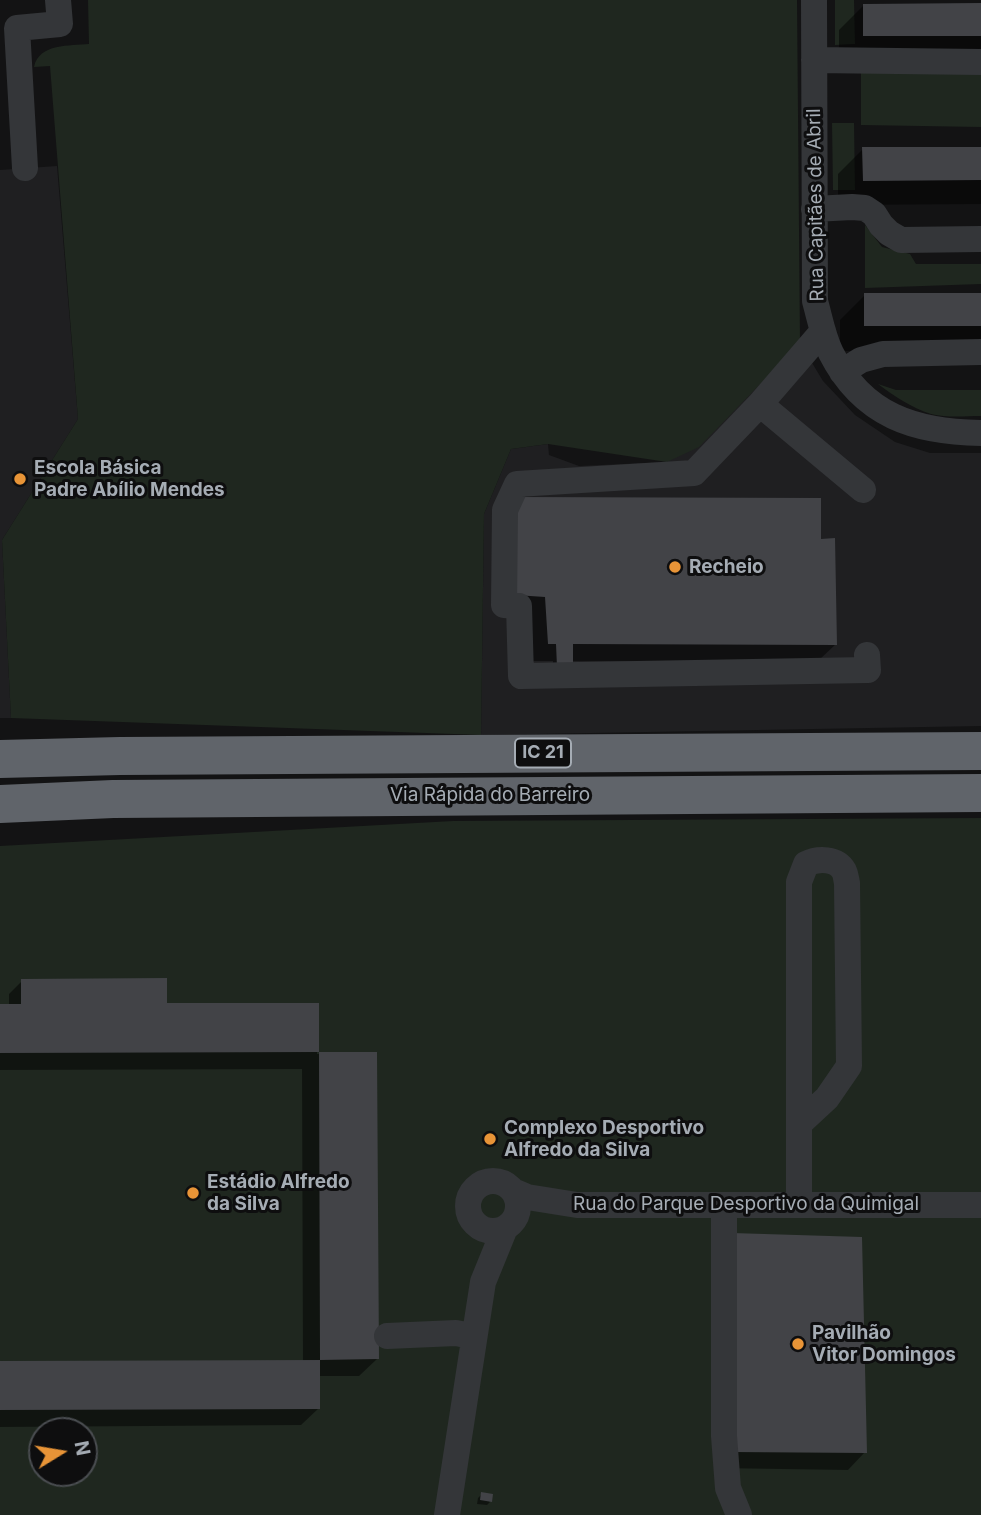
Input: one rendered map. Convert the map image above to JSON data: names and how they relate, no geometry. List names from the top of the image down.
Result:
{
  "streets": {
    "highway": ["IC 21", "Via Rápida do Barreiro"],
    "street": ["Rua Capitães de Abril", "Rua do Parque Desportivo da Quimigal"]
  },
  "places": [
    "Escola Básica Padre Abílio Mendes",
    "Recheio",
    "Complexo Desportivo Alfredo da Silva",
    "Estádio Alfredo da Silva",
    "Pavilhão Vitor Domingos"
  ],
  "north": "right"
}
